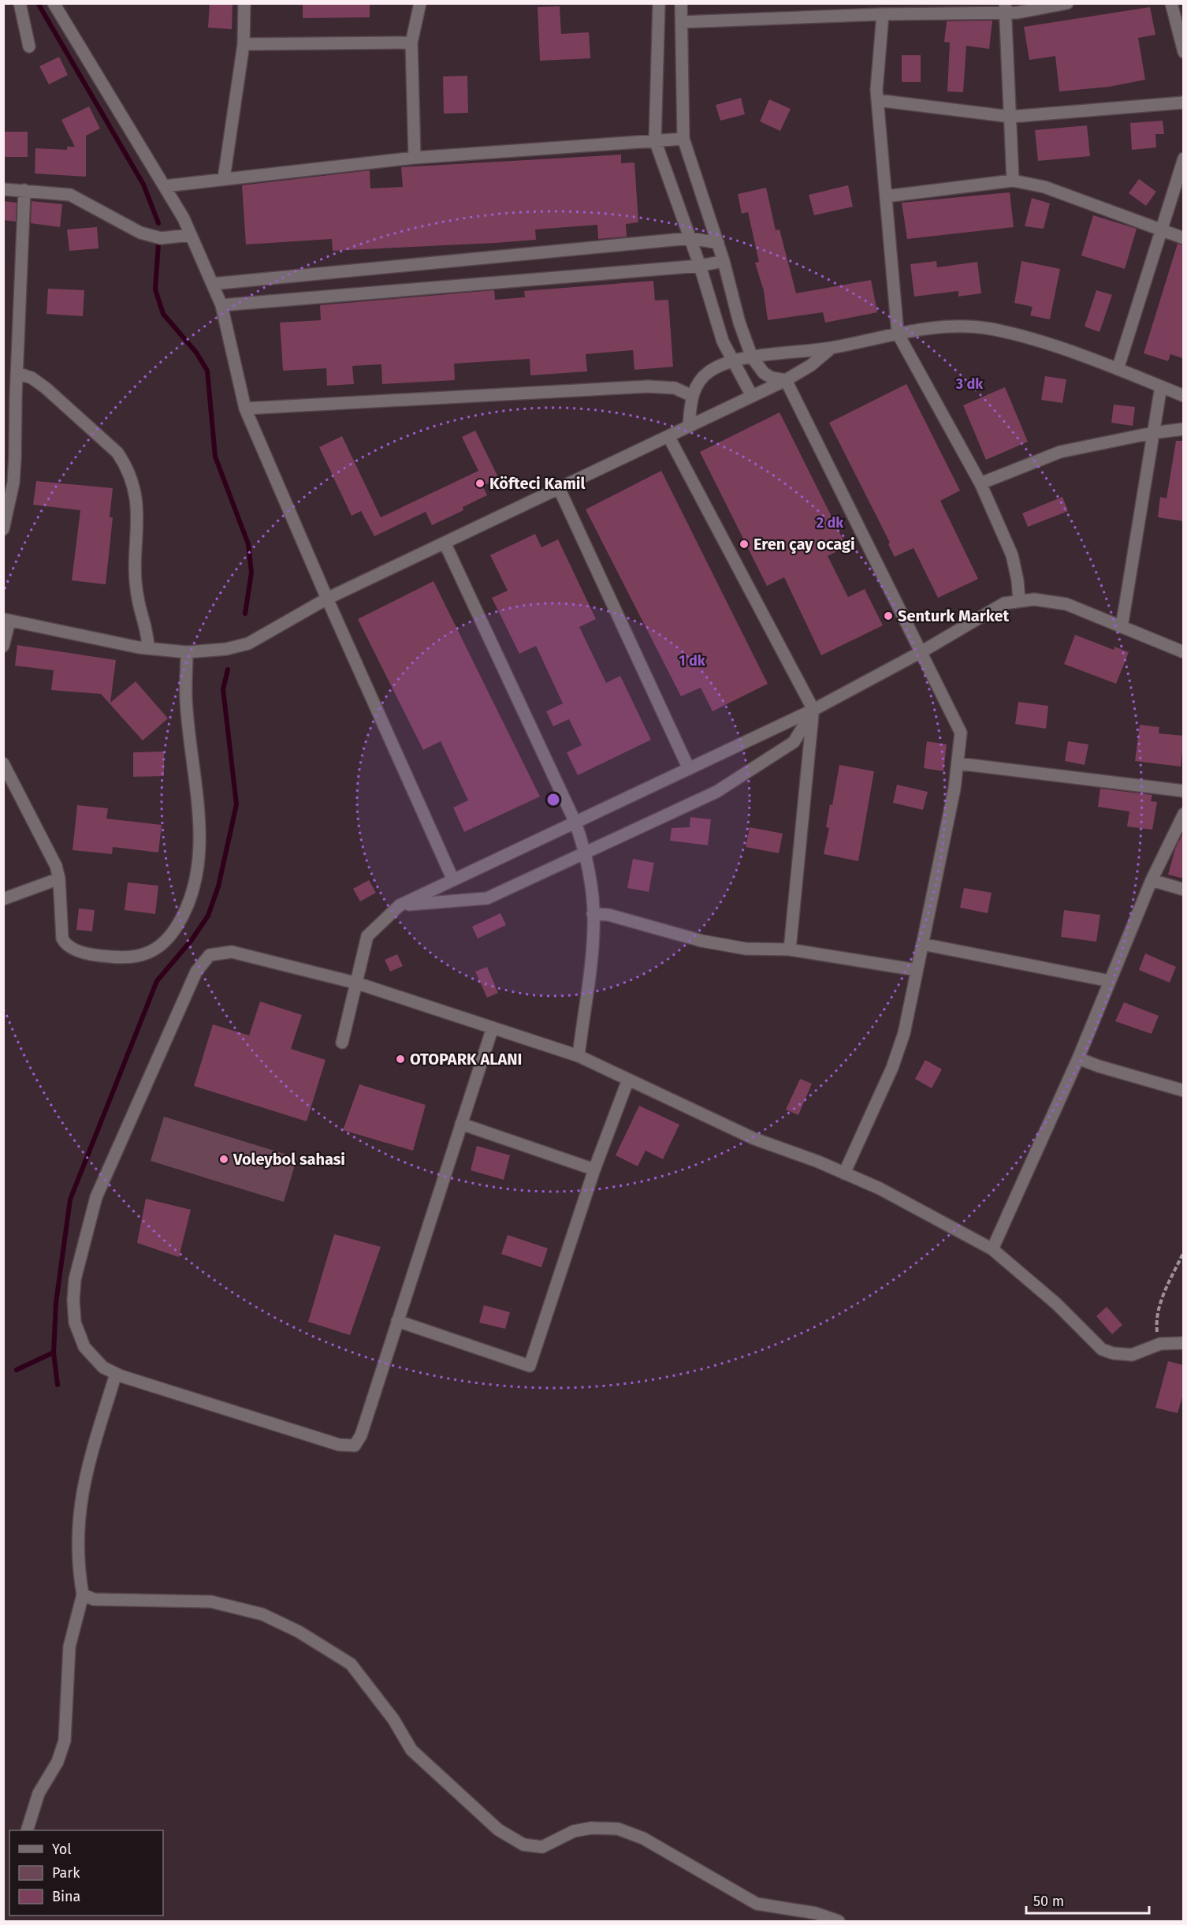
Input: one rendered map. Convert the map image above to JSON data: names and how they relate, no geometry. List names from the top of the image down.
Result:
{
  "places": [
    "Köfteci Kamil",
    "Eren çay ocagi",
    "Senturk Market",
    "OTOPARK ALANI",
    "Voleybol sahasi"
  ],
  "legend": ["Yol", "Park", "Bina"],
  "scale_bar": "50 m",
  "rings": ["3 dk", "2 dk", "1 dk"]
}
